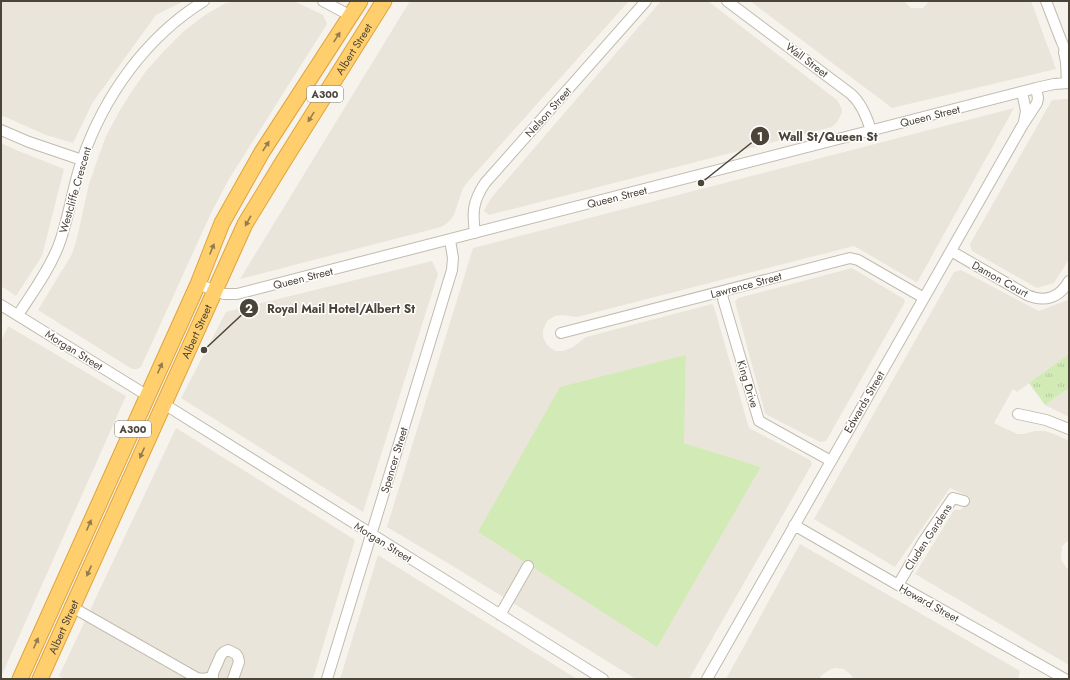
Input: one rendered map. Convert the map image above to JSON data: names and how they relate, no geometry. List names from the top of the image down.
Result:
{
  "streets": {
    "highway": ["Albert Street", "A300"],
    "street": [
      "Wall Street",
      "Nelson Street",
      "Queen Street",
      "Westcliffe Crescent",
      "Damon Court",
      "Lawrence Street",
      "Morgan Street",
      "King Drive",
      "Edwards Street",
      "Spencer Street",
      "Cluden Gardens",
      "Howard Street"
    ]
  },
  "crossings": [
    ["Albert Street", "Queen Street"],
    ["Albert Street", "Morgan Street"],
    ["Wall Street", "Queen Street"],
    ["Nelson Street", "Queen Street"],
    ["Queen Street", "Edwards Street"],
    ["Queen Street", "Spencer Street"],
    ["Westcliffe Crescent", "Morgan Street"],
    ["Damon Court", "Edwards Street"],
    ["Lawrence Street", "King Drive"],
    ["Lawrence Street", "Edwards Street"],
    ["Morgan Street", "Spencer Street"],
    ["King Drive", "Edwards Street"],
    ["Edwards Street", "Howard Street"],
    ["Cluden Gardens", "Howard Street"]
  ],
  "places": ["Wall St/Queen St", "Royal Mail Hotel/Albert St"]
}
